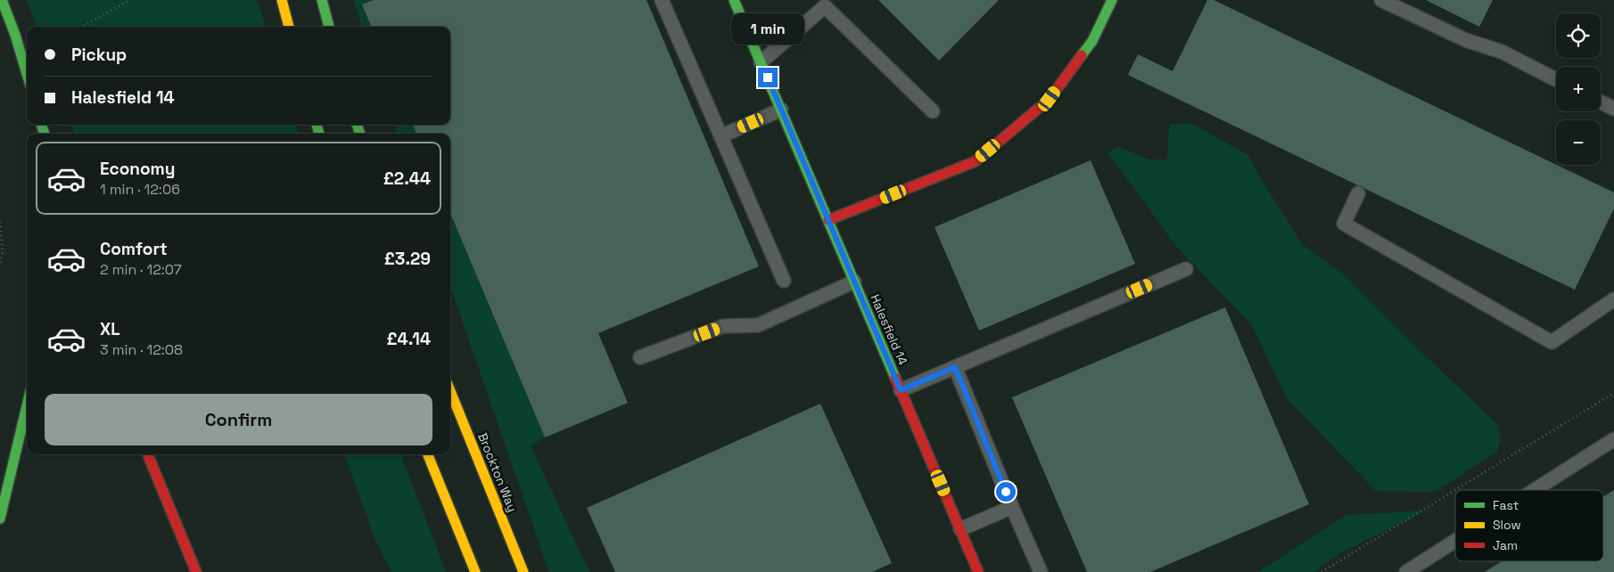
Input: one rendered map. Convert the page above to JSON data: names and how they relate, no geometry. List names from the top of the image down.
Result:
{
  "streets": {
    "main road": ["Halesfield 14", "Brockton Way"]
  },
  "legend": ["Fast", "Slow", "Jam"],
  "page": {
    "map_buttons": ["+", "−"],
    "bubble": "1 min",
    "banner": ["Pickup", "Halesfield 14"],
    "list": [
      {
        "name": "Economy",
        "note": "1 min · 12:06",
        "value": "£2.44"
      },
      {
        "name": "Comfort",
        "note": "2 min · 12:07",
        "value": "£3.29"
      },
      {
        "name": "XL",
        "note": "3 min · 12:08",
        "value": "£4.14"
      }
    ],
    "buttons": "Confirm"
  }
}
